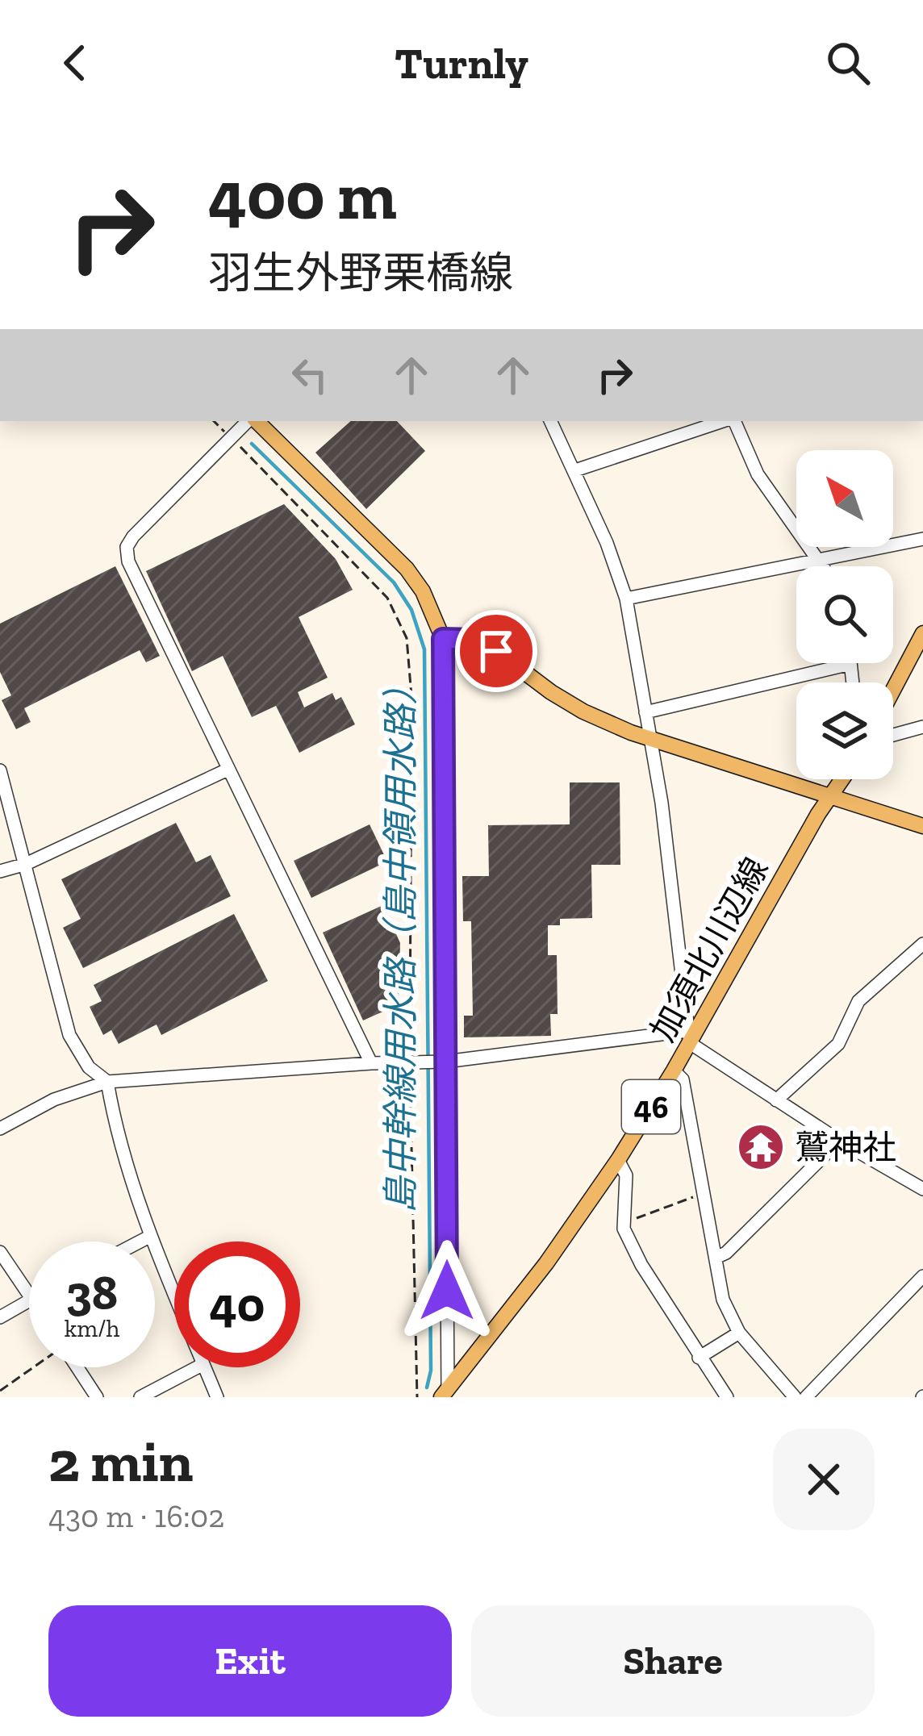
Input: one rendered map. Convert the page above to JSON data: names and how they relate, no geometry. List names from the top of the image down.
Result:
{
  "streets": {
    "main road": ["加須北川辺線", "46"]
  },
  "water": ["島中幹線用水路（島中領用水路）"],
  "places": {
    "temple": ["鷲神社"]
  },
  "north": "top left",
  "page": {
    "header": "Turnly",
    "turn": ["400 m", "羽生外野栗橋線"],
    "speed": "38 km/h",
    "limit": "40",
    "heading": ["2 min", "430 m · 16:02"],
    "buttons": ["Exit", "Share"]
  }
}
